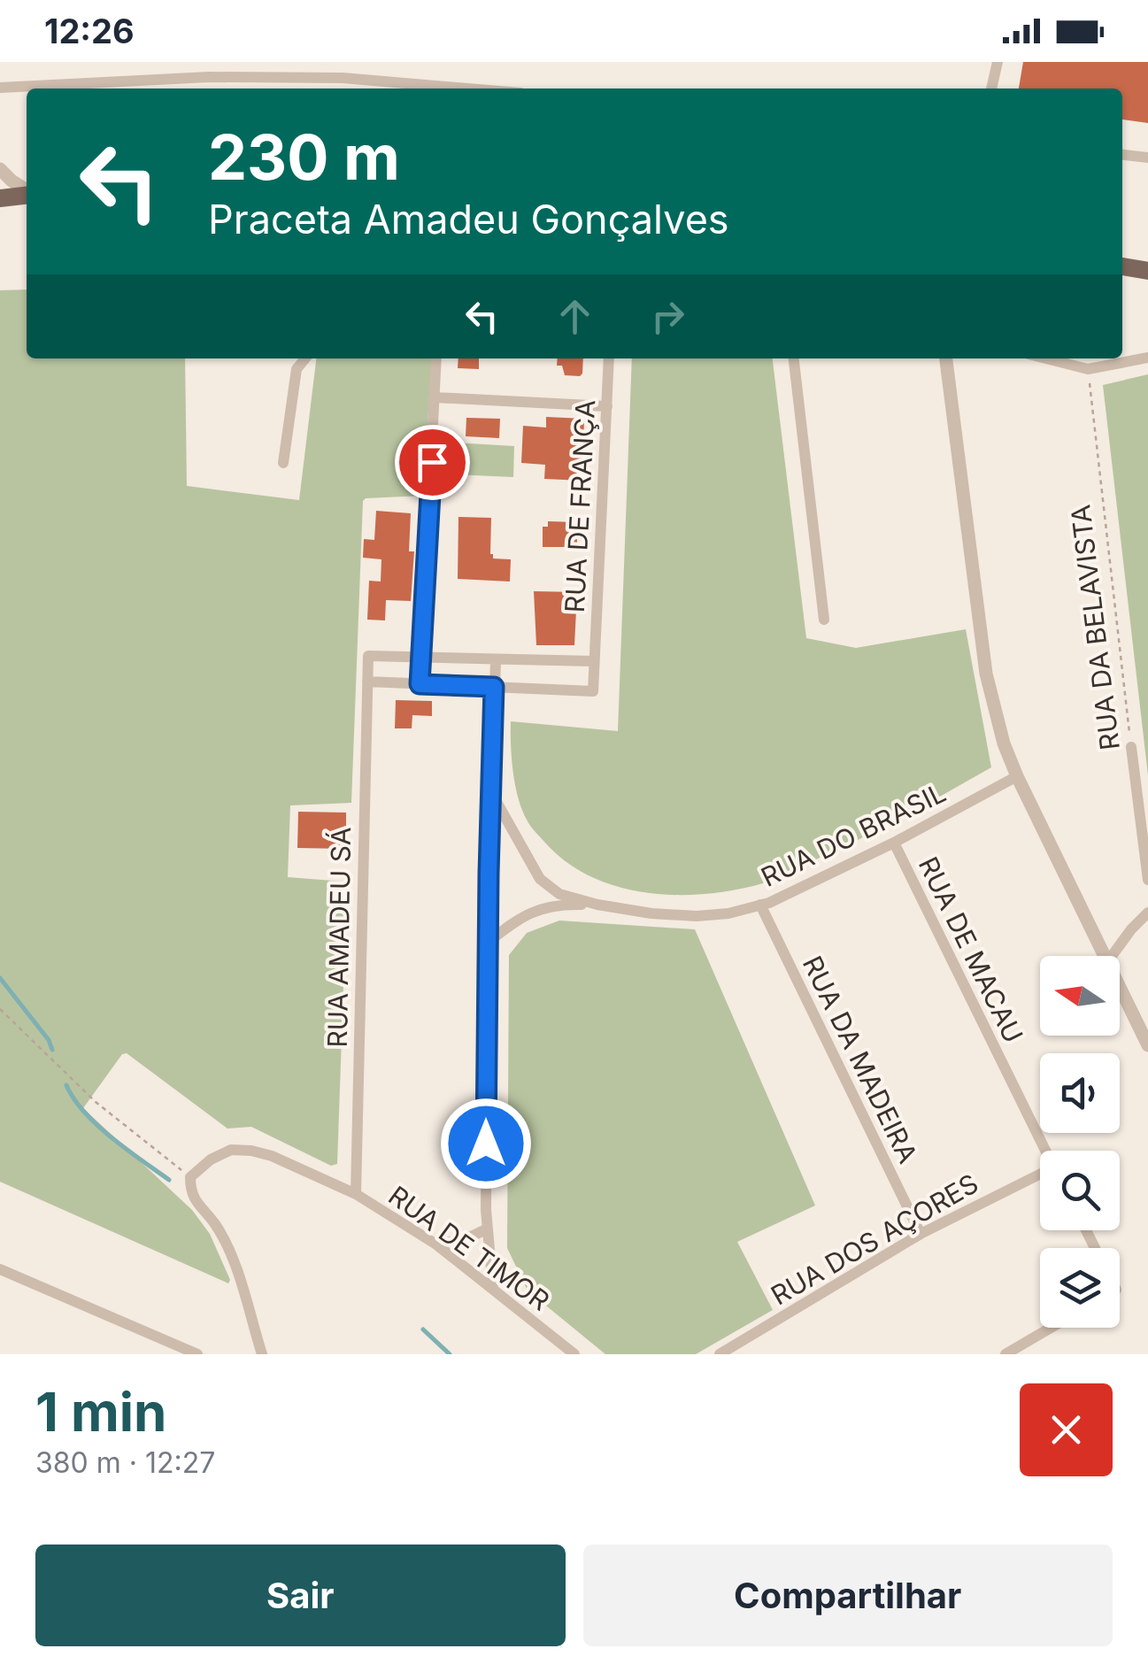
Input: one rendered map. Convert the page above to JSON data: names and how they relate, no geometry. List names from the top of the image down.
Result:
{
  "streets": {
    "street": [
      "RUA DE FRANÇA",
      "RUA DA BELAVISTA",
      "RUA DO BRASIL",
      "RUA AMADEU SÁ",
      "RUA DE MACAU",
      "RUA DA MADEIRA",
      "RUA DOS AÇORES",
      "RUA DE TIMOR"
    ]
  },
  "crossings": [
    ["RUA DO BRASIL", "RUA DE MACAU"],
    ["RUA DO BRASIL", "RUA DA MADEIRA"],
    ["RUA AMADEU SÁ", "RUA DE TIMOR"],
    ["RUA DA MADEIRA", "RUA DOS AÇORES"]
  ],
  "north": "left",
  "page": {
    "status": "12:26",
    "turn": ["230 m", "Praceta Amadeu Gonçalves"],
    "heading": ["1 min", "380 m · 12:27"],
    "buttons": ["Sair", "Compartilhar"]
  }
}
